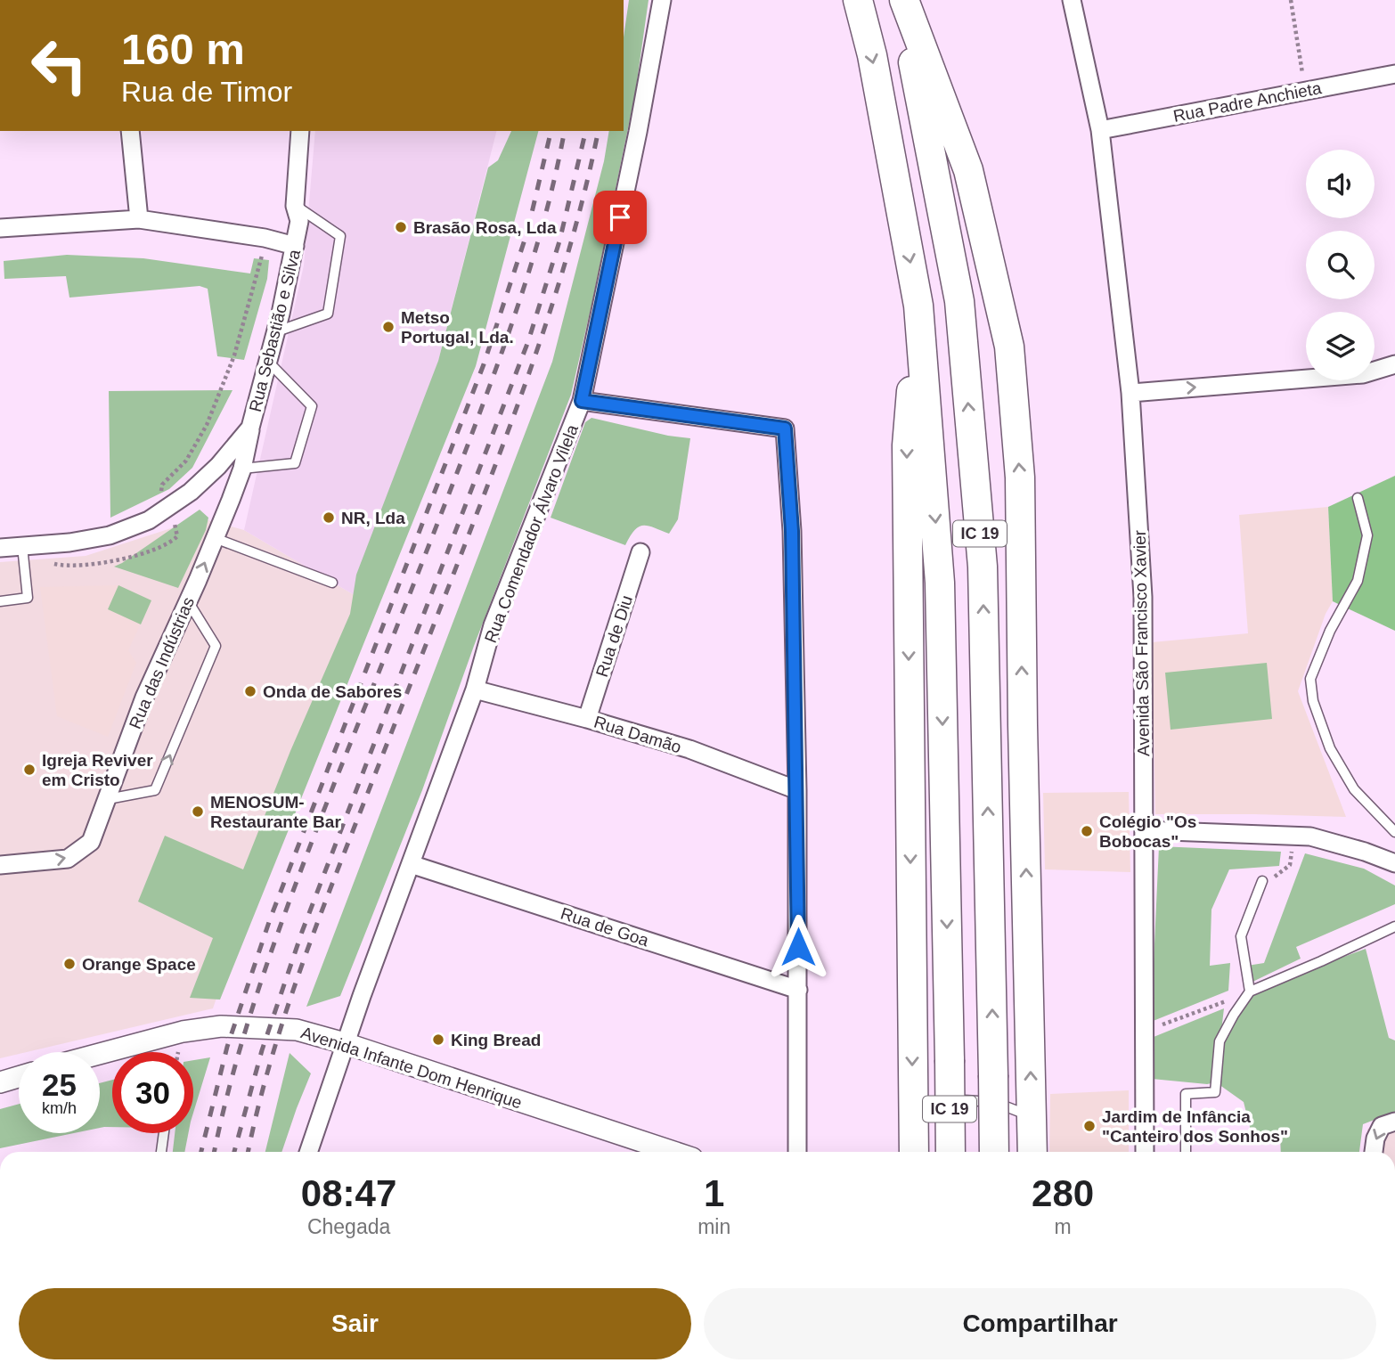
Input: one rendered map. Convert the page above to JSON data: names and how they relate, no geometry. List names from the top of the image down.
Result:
{
  "streets": {
    "highway": ["IC 19"],
    "street": [
      "Rua Padre Anchieta",
      "Rua Sebastião e Silva",
      "Rua Comendador Álvaro Vilela",
      "Rua de Diu",
      "Avenida São Francisco Xavier",
      "Rua das Indústrias",
      "Rua Damão",
      "Rua de Goa",
      "Avenida Infante Dom Henrique"
    ]
  },
  "crossings": [
    ["Rua Padre Anchieta", "Avenida São Francisco Xavier"],
    ["Rua Sebastião e Silva", "Rua das Indústrias"],
    ["Rua Comendador Álvaro Vilela", "Rua Damão"],
    ["Rua Comendador Álvaro Vilela", "Rua de Goa"],
    ["Rua Comendador Álvaro Vilela", "Avenida Infante Dom Henrique"],
    ["Rua de Diu", "Rua Damão"]
  ],
  "places": [
    "Brasão Rosa, Lda",
    "Metso Portugal, Lda.",
    "NR, Lda",
    "Onda de Sabores",
    "Igreja Reviver em Cristo",
    "MENOSUM- Restaurante Bar",
    "Colégio \"Os Bobocas\"",
    "Orange Space",
    "King Bread",
    "Jardim de Infância \"Canteiro dos Sonhos\""
  ],
  "page": {
    "turn": ["160 m", "Rua de Timor"],
    "speed": "25 km/h",
    "limit": "30",
    "eta": [
      "08:47",
      "Chegada",
      "1",
      "min",
      "280",
      "m"
    ],
    "buttons": ["Sair", "Compartilhar"]
  }
}
